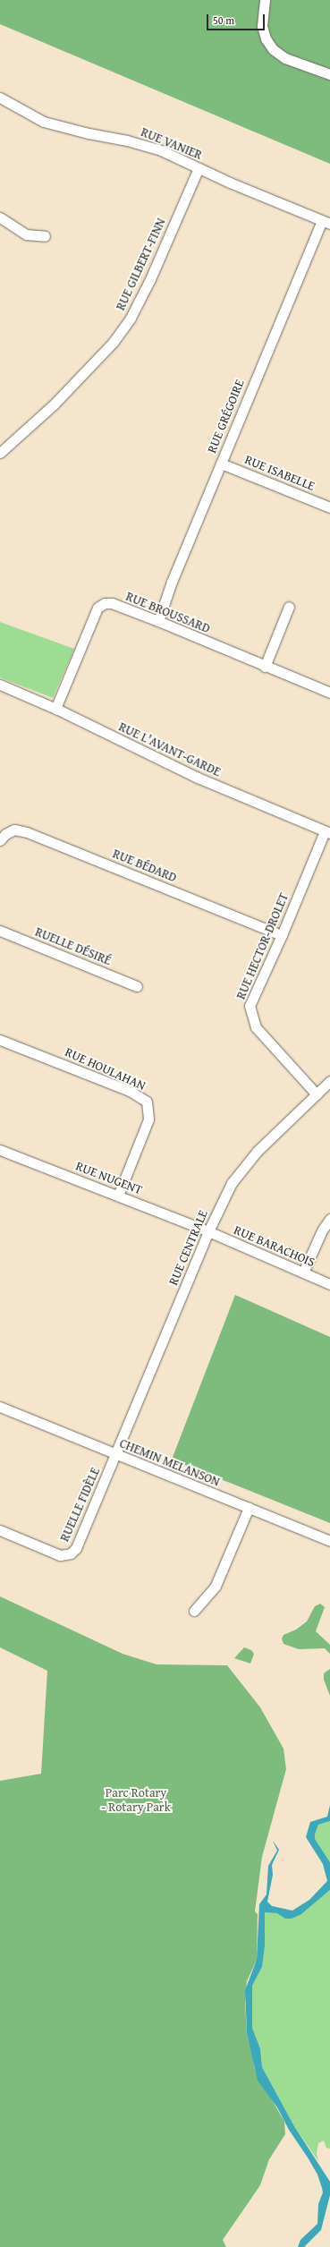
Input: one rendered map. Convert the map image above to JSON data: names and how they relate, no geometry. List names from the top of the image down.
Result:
{
  "streets": {
    "street": [
      "RUE VANIER",
      "RUE GILBERT-FINN",
      "RUE GRÉGOIRE",
      "RUE ISABELLE",
      "RUE BROUSSARD",
      "RUE L'AVANT-GARDE",
      "RUE BÉDARD",
      "RUELLE DÉSIRÉ",
      "RUE HECTOR-DROLET",
      "RUE HOULAHAN",
      "RUE NUGENT",
      "RUE BARACHOIS",
      "RUE CENTRALE",
      "CHEMIN MELANSON",
      "RUELLE FIDÈLE"
    ]
  },
  "crossings": [
    ["RUE VANIER", "RUE GILBERT-FINN"],
    ["RUE VANIER", "RUE GRÉGOIRE"],
    ["RUE GRÉGOIRE", "RUE ISABELLE"],
    ["RUE GRÉGOIRE", "RUE BROUSSARD"],
    ["RUE BROUSSARD", "RUE L'AVANT-GARDE"],
    ["RUE L'AVANT-GARDE", "RUE HECTOR-DROLET"],
    ["RUE BÉDARD", "RUE HECTOR-DROLET"],
    ["RUE HECTOR-DROLET", "RUE CENTRALE"],
    ["RUE HOULAHAN", "RUE NUGENT"],
    ["RUE NUGENT", "RUE BARACHOIS"],
    ["RUE NUGENT", "RUE CENTRALE"],
    ["RUE BARACHOIS", "RUE CENTRALE"],
    ["RUE CENTRALE", "CHEMIN MELANSON"],
    ["RUE CENTRALE", "RUELLE FIDÈLE"],
    ["CHEMIN MELANSON", "RUELLE FIDÈLE"]
  ],
  "parks": ["Parc Rotary - Rotary Park"],
  "scale_bar": "50 m"
}
